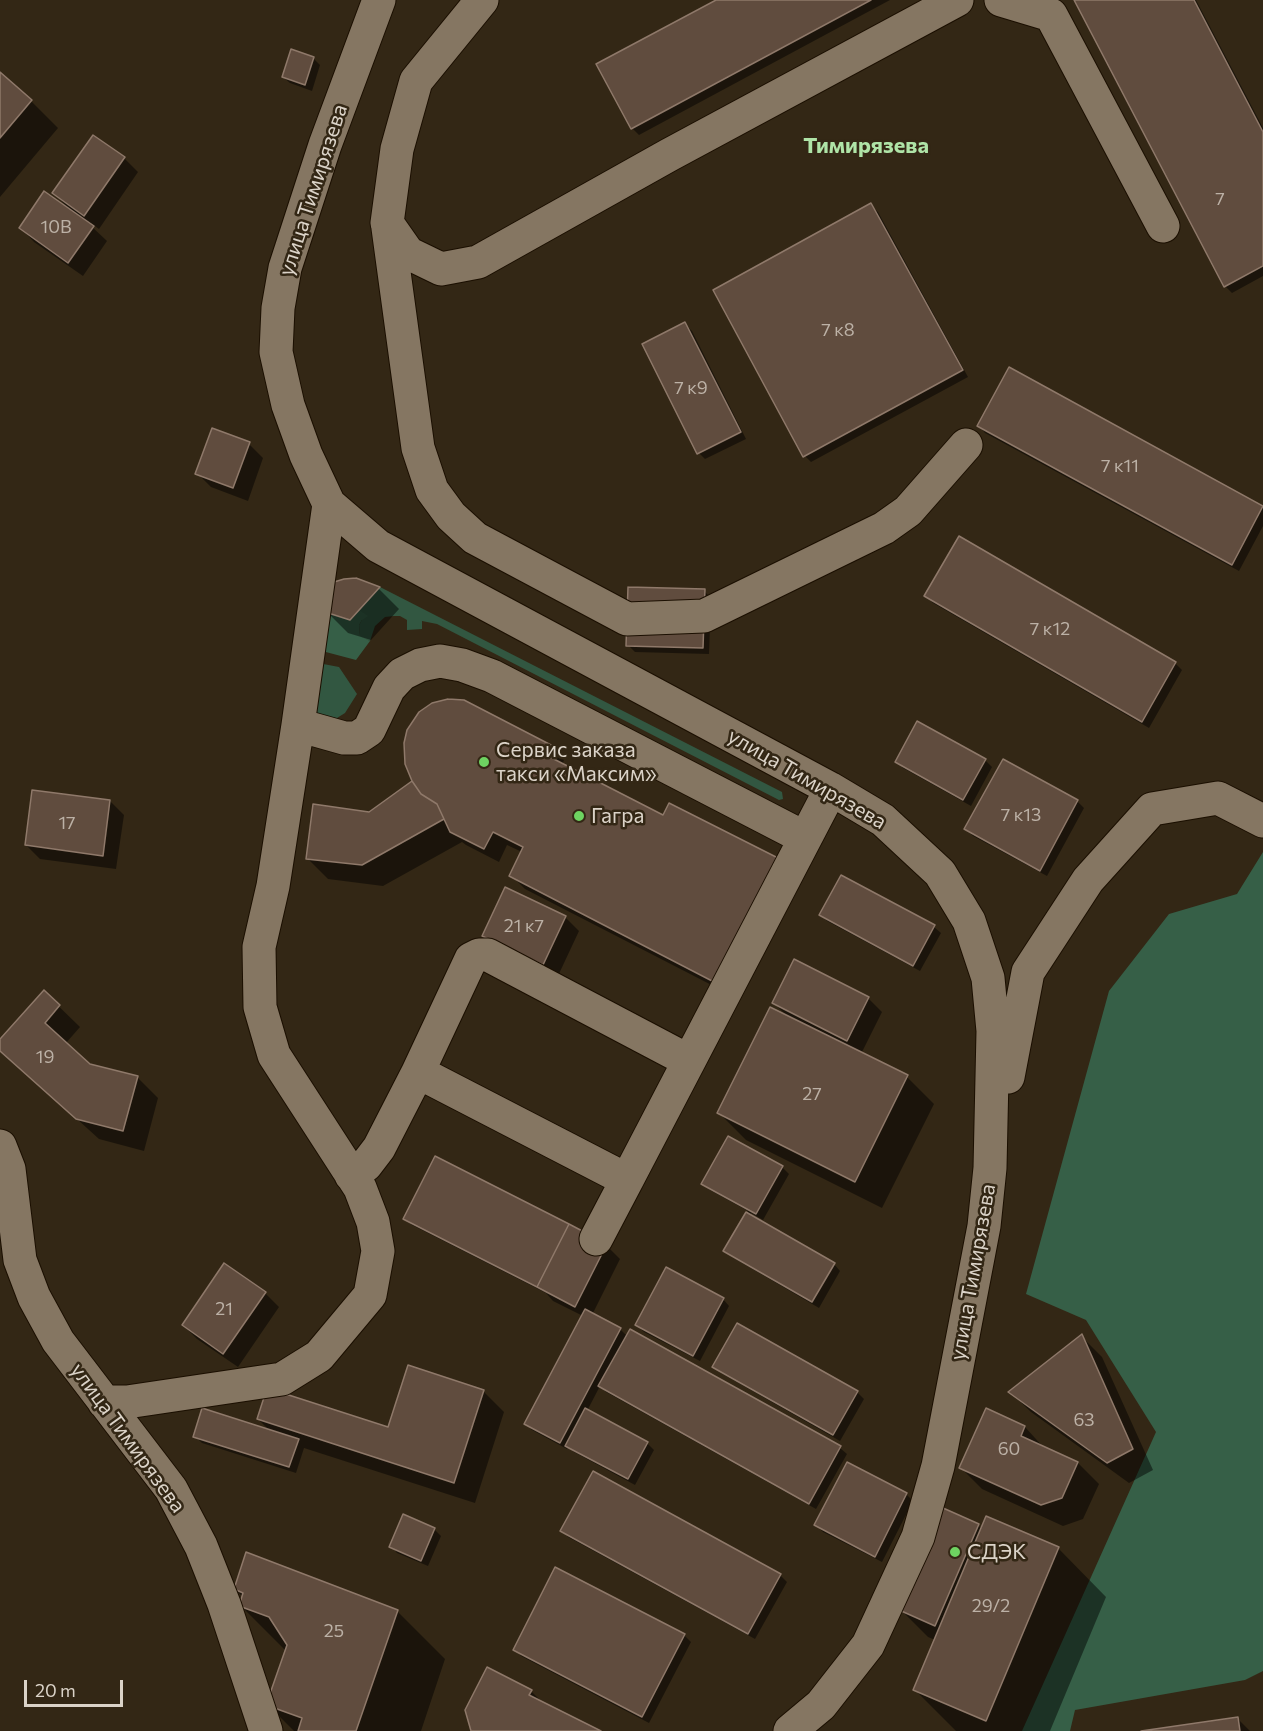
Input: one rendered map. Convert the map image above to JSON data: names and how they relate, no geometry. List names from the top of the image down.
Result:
{
  "streets": {
    "street": ["улица Тимирязева"]
  },
  "districts": ["Тимирязева"],
  "places": ["Сервис заказа такси «Максим»", "Гагра", "СДЭК"],
  "house_numbers": [
    "7",
    "10В",
    "7 к8",
    "7 к9",
    "7 к11",
    "7 к12",
    "7 к13",
    "17",
    "21 к7",
    "19",
    "27",
    "21",
    "63",
    "60",
    "29/2",
    "25"
  ],
  "scale_bar": "20 m"
}
